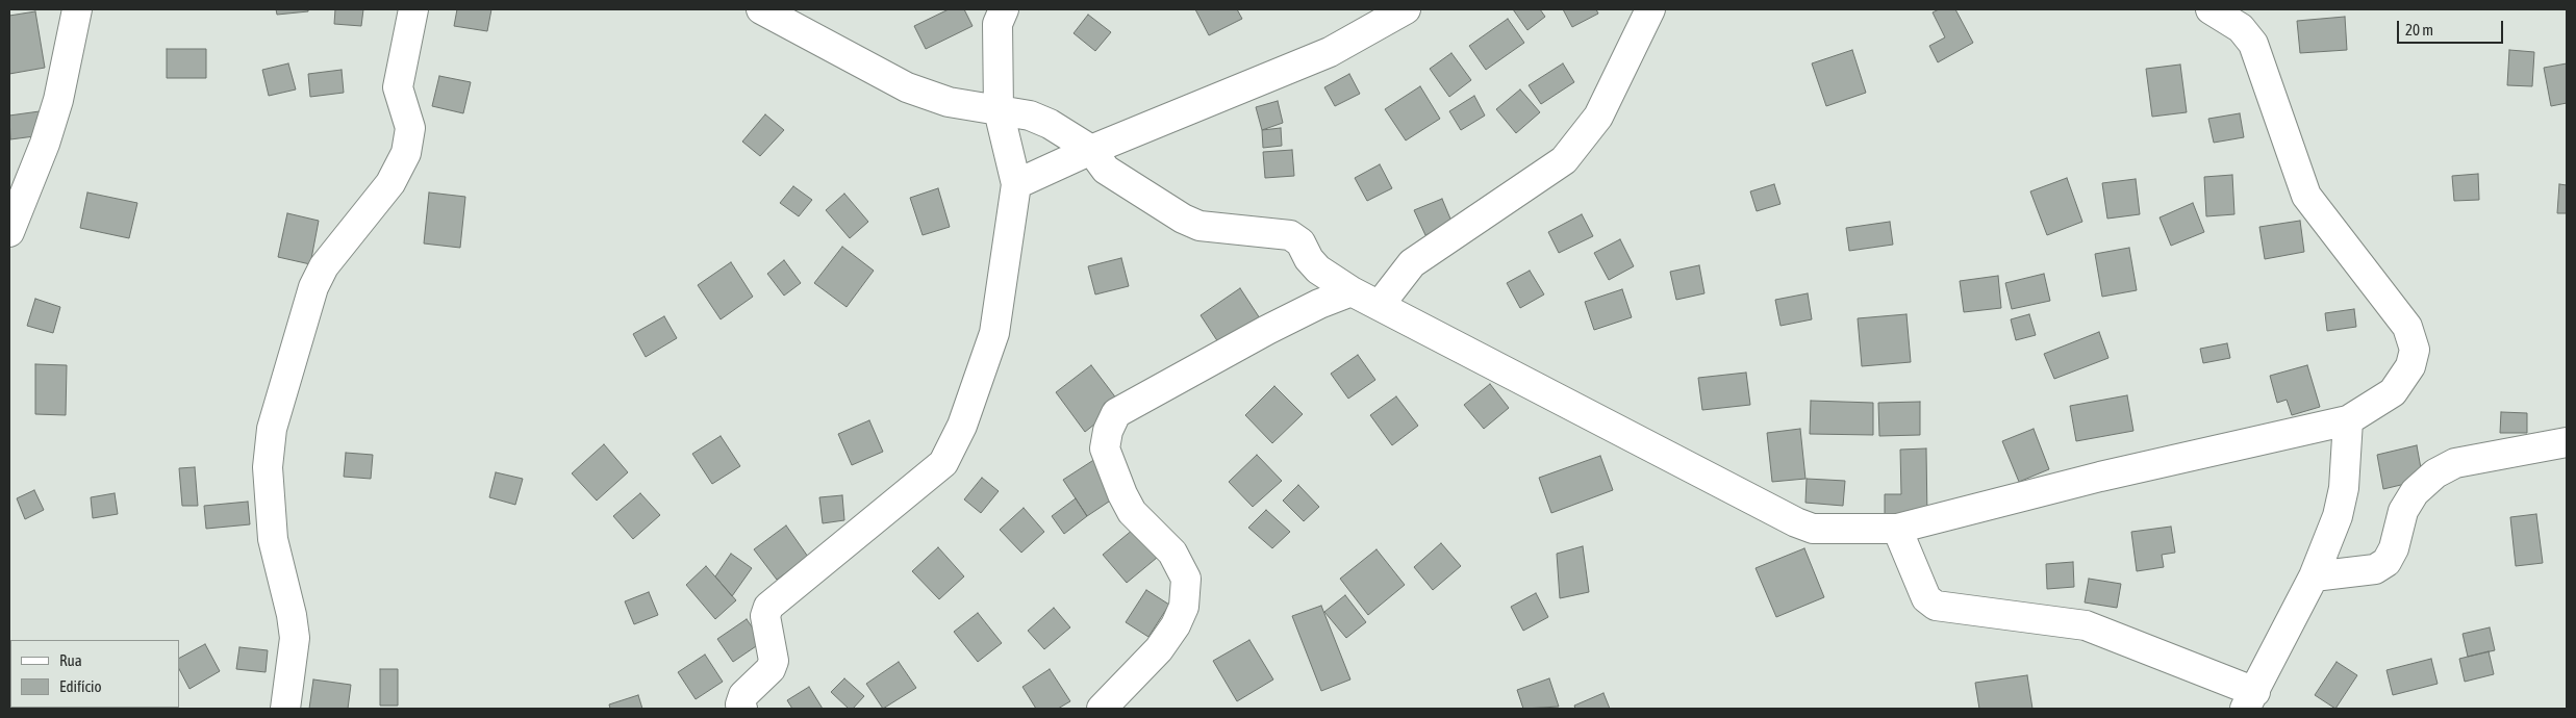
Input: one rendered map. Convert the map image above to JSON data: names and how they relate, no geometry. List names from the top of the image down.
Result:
{
  "legend": ["Rua", "Edifício"],
  "scale_bar": "20 m"
}
